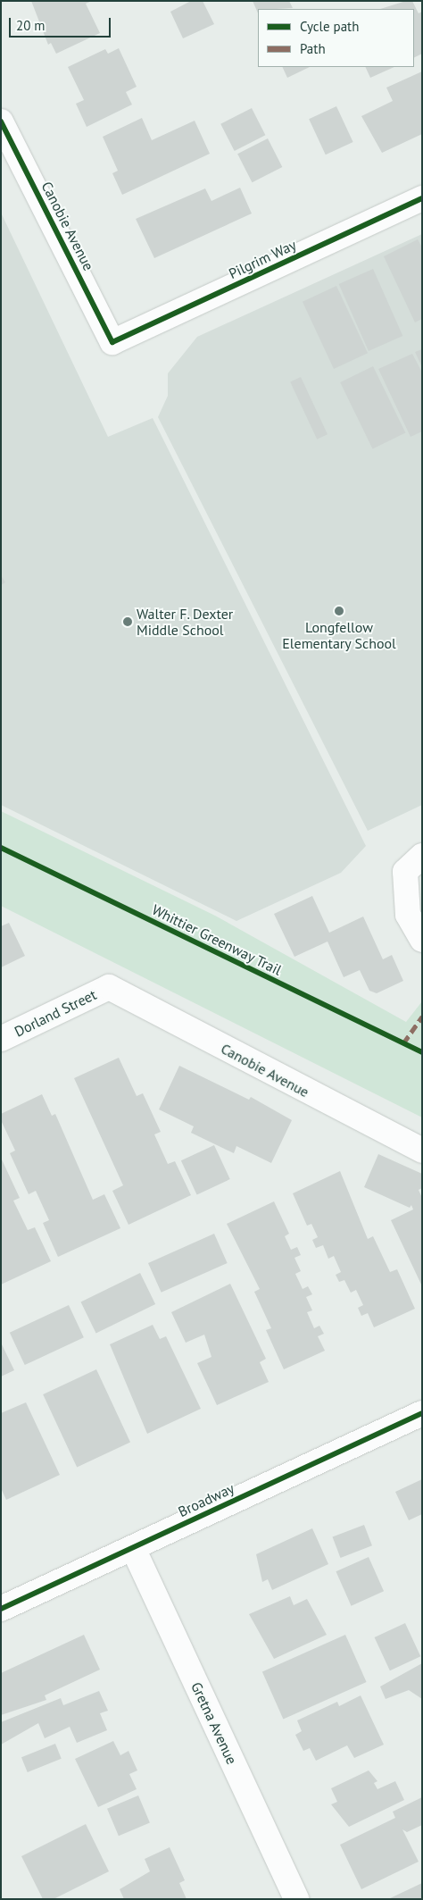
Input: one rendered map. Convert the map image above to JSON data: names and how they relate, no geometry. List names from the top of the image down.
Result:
{
  "streets": {
    "street": [
      "Canobie Avenue",
      "Pilgrim Way",
      "Dorland Street",
      "Broadway",
      "Gretna Avenue"
    ],
    "cycle path": ["Whittier Greenway Trail"]
  },
  "crossings": [
    ["Canobie Avenue", "Pilgrim Way"],
    ["Canobie Avenue", "Dorland Street"],
    ["Broadway", "Gretna Avenue"]
  ],
  "places": ["Longfellow Elementary School", "Walter F. Dexter Middle School"],
  "legend": ["Cycle path", "Path"],
  "scale_bar": "20 m"
}
